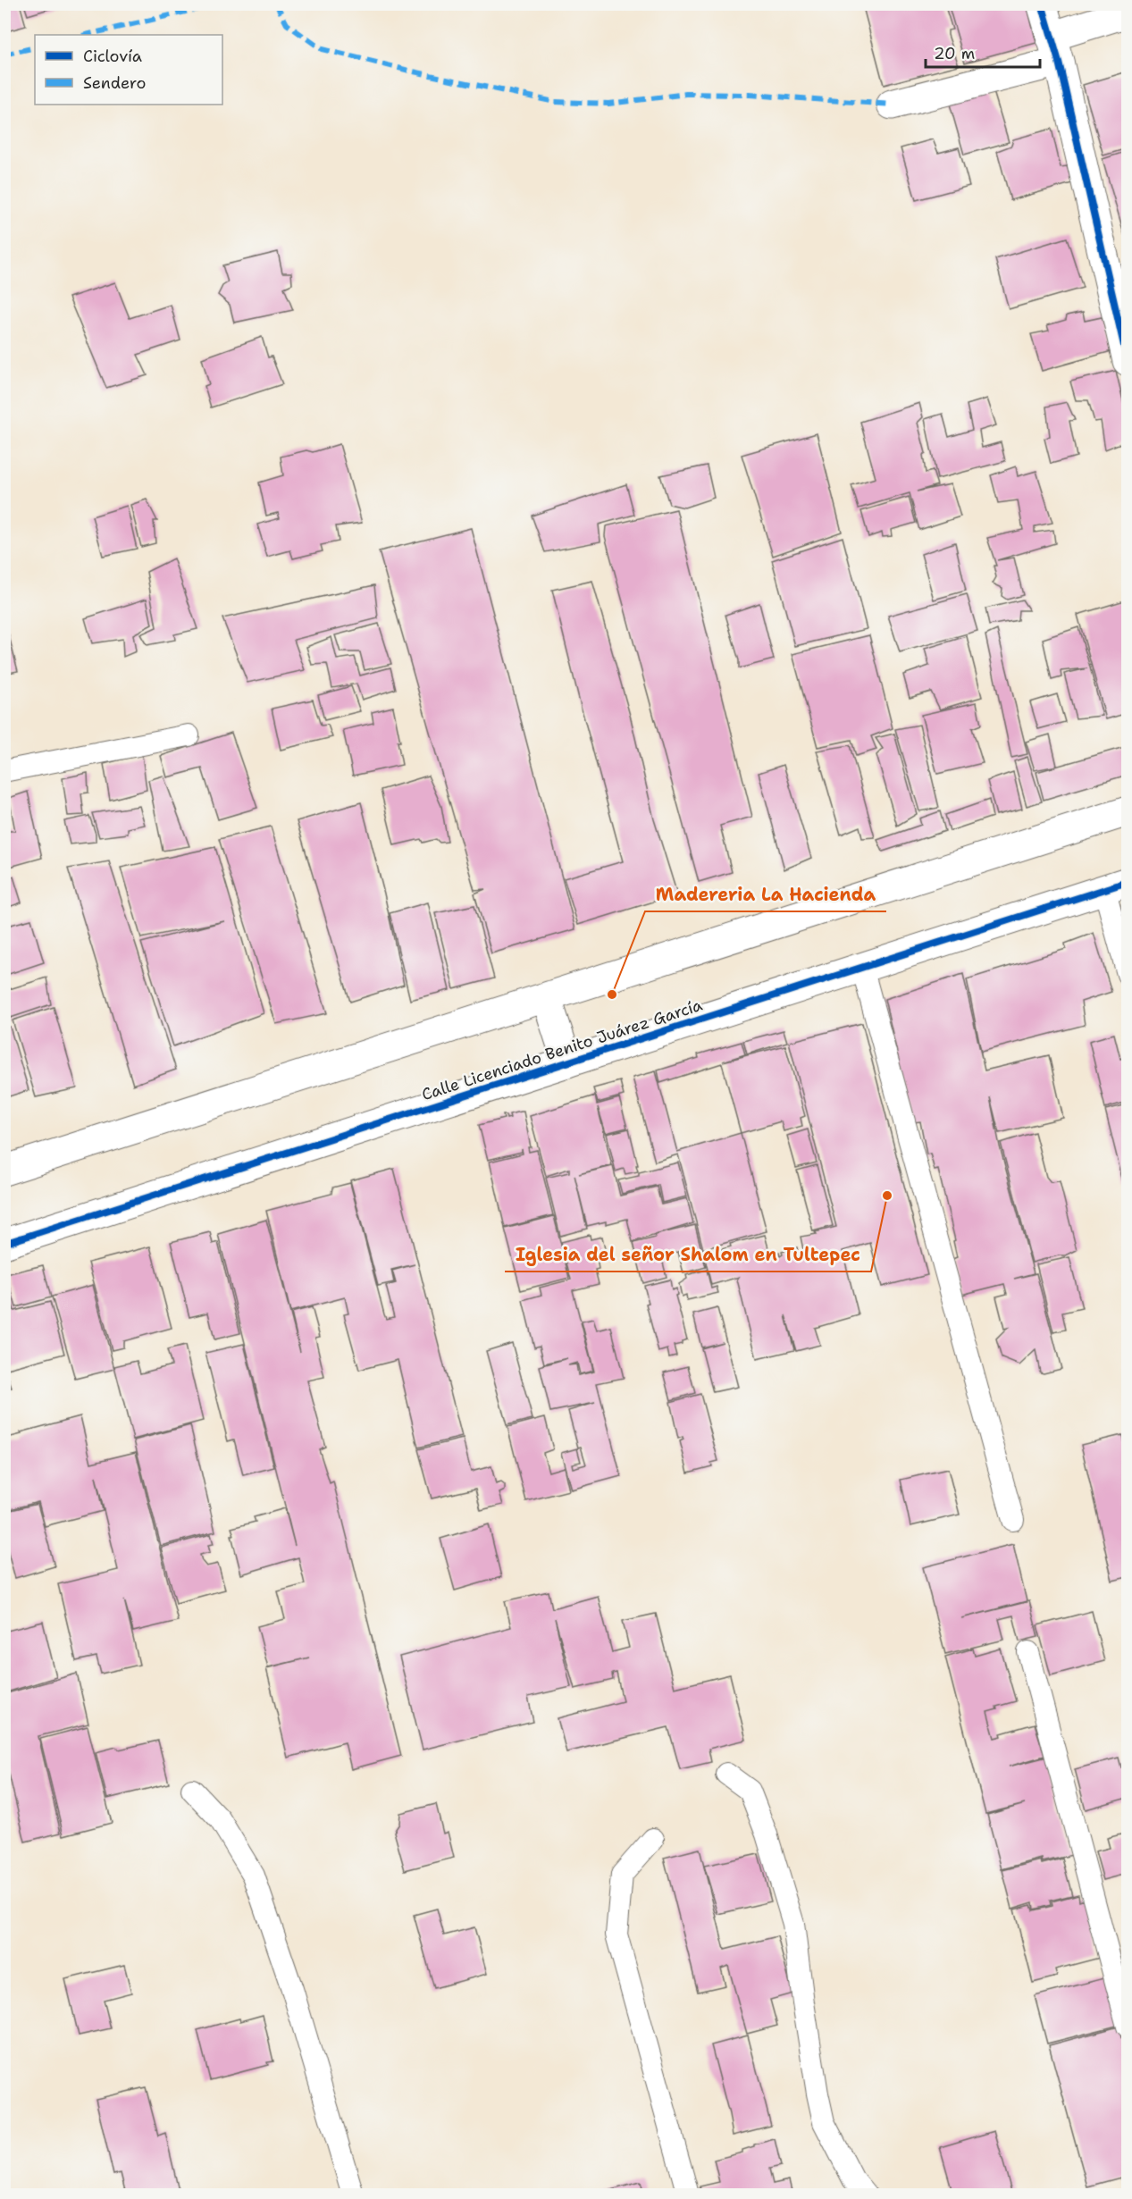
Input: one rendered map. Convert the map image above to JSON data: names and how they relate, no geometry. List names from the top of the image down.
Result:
{
  "streets": {
    "street": ["Calle Licenciado Benito Juárez García"]
  },
  "places": ["Madereria La Hacienda", "Iglesia del señor Shalom en Tultepec"],
  "legend": ["Ciclovía", "Sendero"],
  "scale_bar": "20 m"
}
